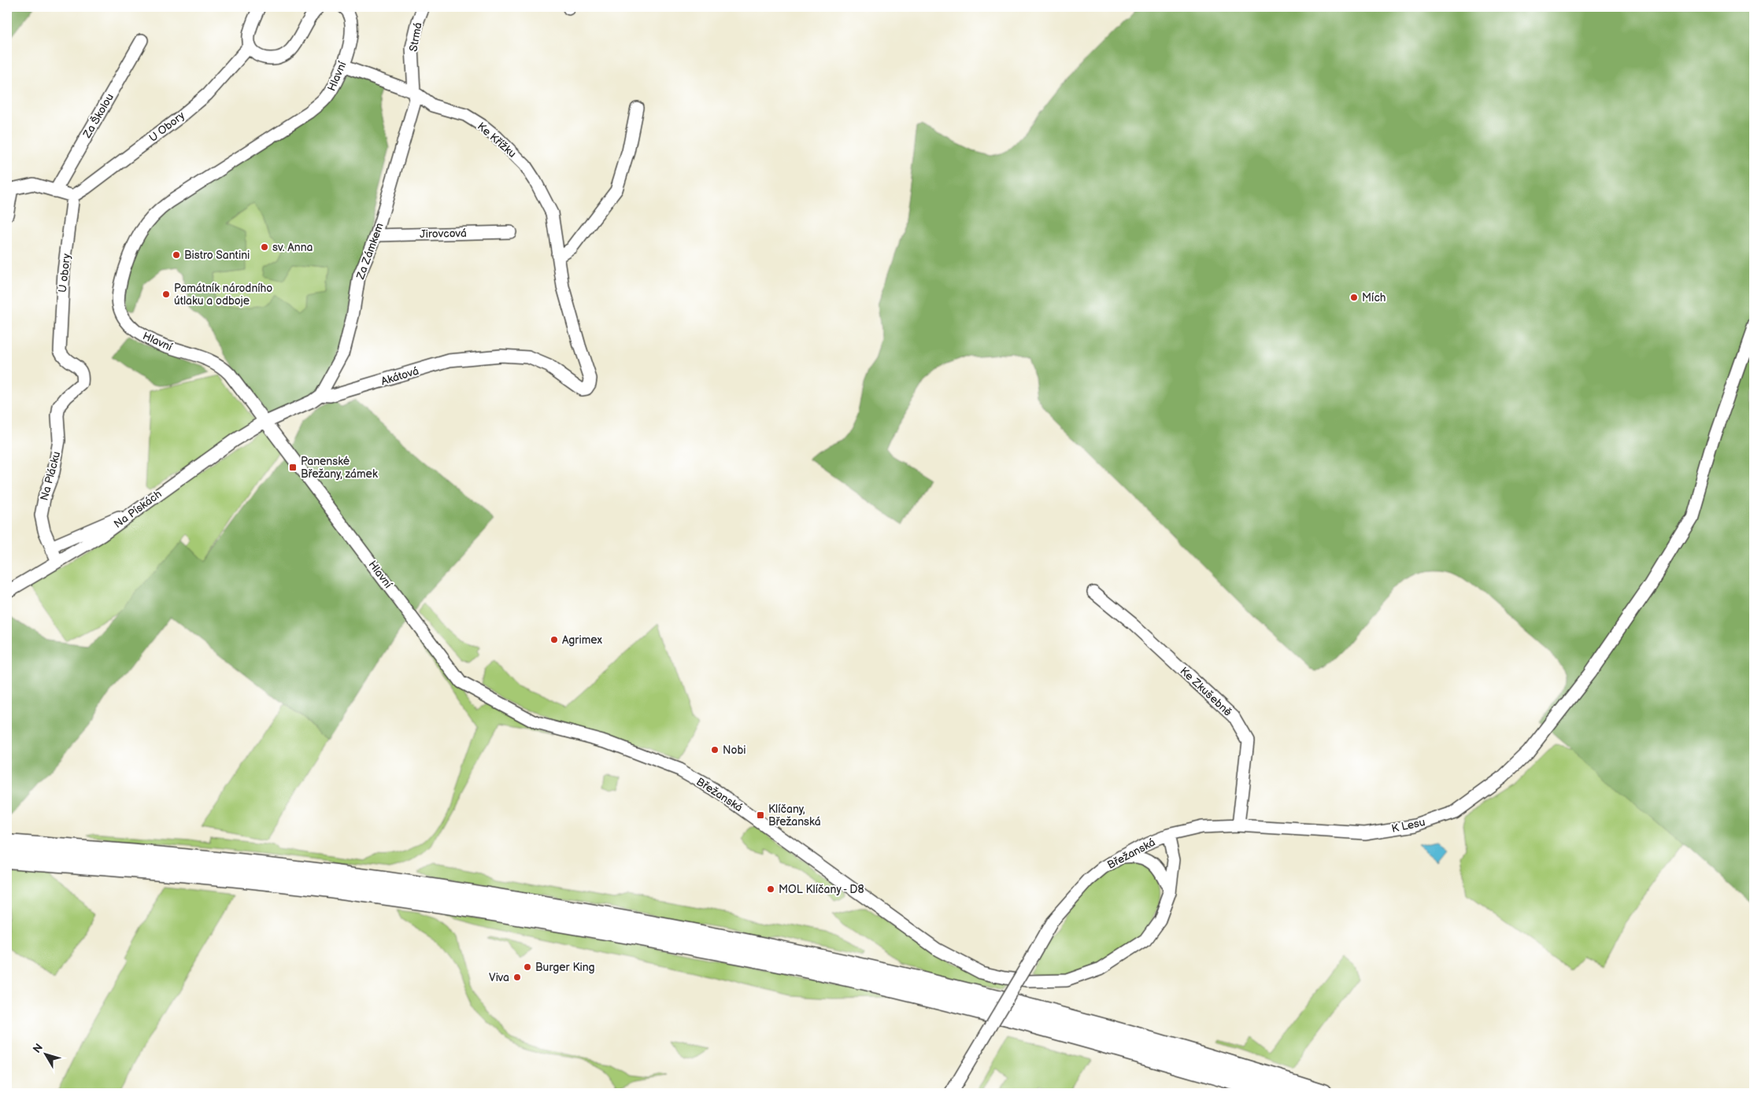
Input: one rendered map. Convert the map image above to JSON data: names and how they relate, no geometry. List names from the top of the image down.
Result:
{
  "streets": {
    "street": [
      "Strmá",
      "Hlavní",
      "Za Školou",
      "U Obory",
      "Ke Křížku",
      "Jirovcová",
      "Za Zámkem",
      "U obory",
      "Akátová",
      "Na Plácku",
      "Na Pískách",
      "Ke Zkušebně",
      "Břežanská",
      "K Lesu"
    ]
  },
  "crossings": [
    ["Strmá", "Ke Křížku"],
    ["Strmá", "Za Zámkem"],
    ["Hlavní", "Ke Křížku"],
    ["Hlavní", "Na Pískách"],
    ["Hlavní", "Břežanská"],
    ["U Obory", "U obory"],
    ["Ke Křížku", "Za Zámkem"],
    ["Ke Křížku", "Akátová"],
    ["Jirovcová", "Za Zámkem"],
    ["Za Zámkem", "Akátová"],
    ["U obory", "Na Plácku"],
    ["Na Plácku", "Na Pískách"],
    ["Ke Zkušebně", "K Lesu"],
    ["Břežanská", "K Lesu"]
  ],
  "places": {
    "other": [
      "sv. Anna",
      "Bistro Santini",
      "Památník národního útlaku a odboje",
      "Mích",
      "Agrimex",
      "Nobi",
      "MOL Klíčany - D8",
      "Burger King",
      "Viva"
    ],
    "transit": ["Panenské Břežany, zámek", "Klíčany, Břežanská"]
  },
  "north": "top left"
}
